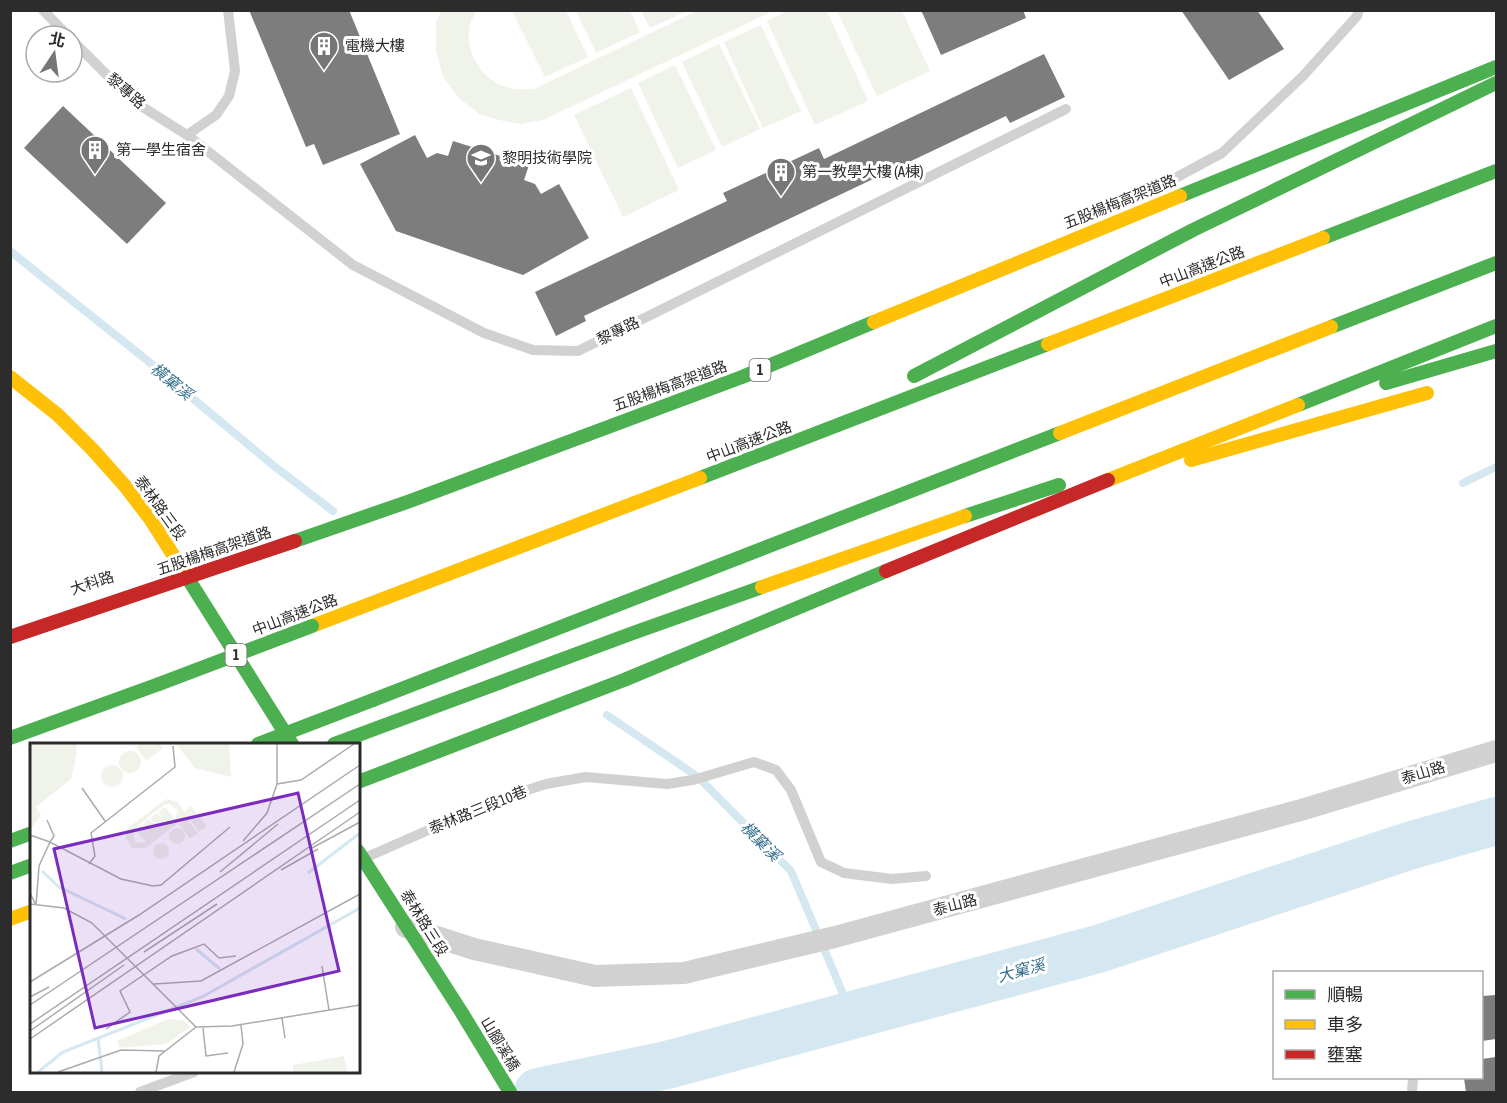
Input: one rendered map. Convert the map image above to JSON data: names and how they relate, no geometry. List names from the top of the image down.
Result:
{
  "streets": {
    "main road": [
      "五股楊梅高架道路",
      "中山高速公路",
      "1",
      "泰林路三段",
      "大科路",
      "山腳溪橋"
    ],
    "street": ["泰山路"],
    "lane": ["黎專路", "泰林路三段10巷"]
  },
  "crossings": [
    ["泰林路三段", "大科路"],
    ["泰林路三段", "泰山路"],
    ["泰林路三段", "泰林路三段10巷"],
    ["泰林路三段", "山腳溪橋"]
  ],
  "water": ["橫窠溪", "大窠溪"],
  "places": {
    "building": ["電機大樓", "第一學生宿舍", "第一教學大樓 (A棟)"],
    "school or university": ["黎明技術學院"]
  },
  "legend": ["順暢", "車多", "壅塞"],
  "north": "top"
}
